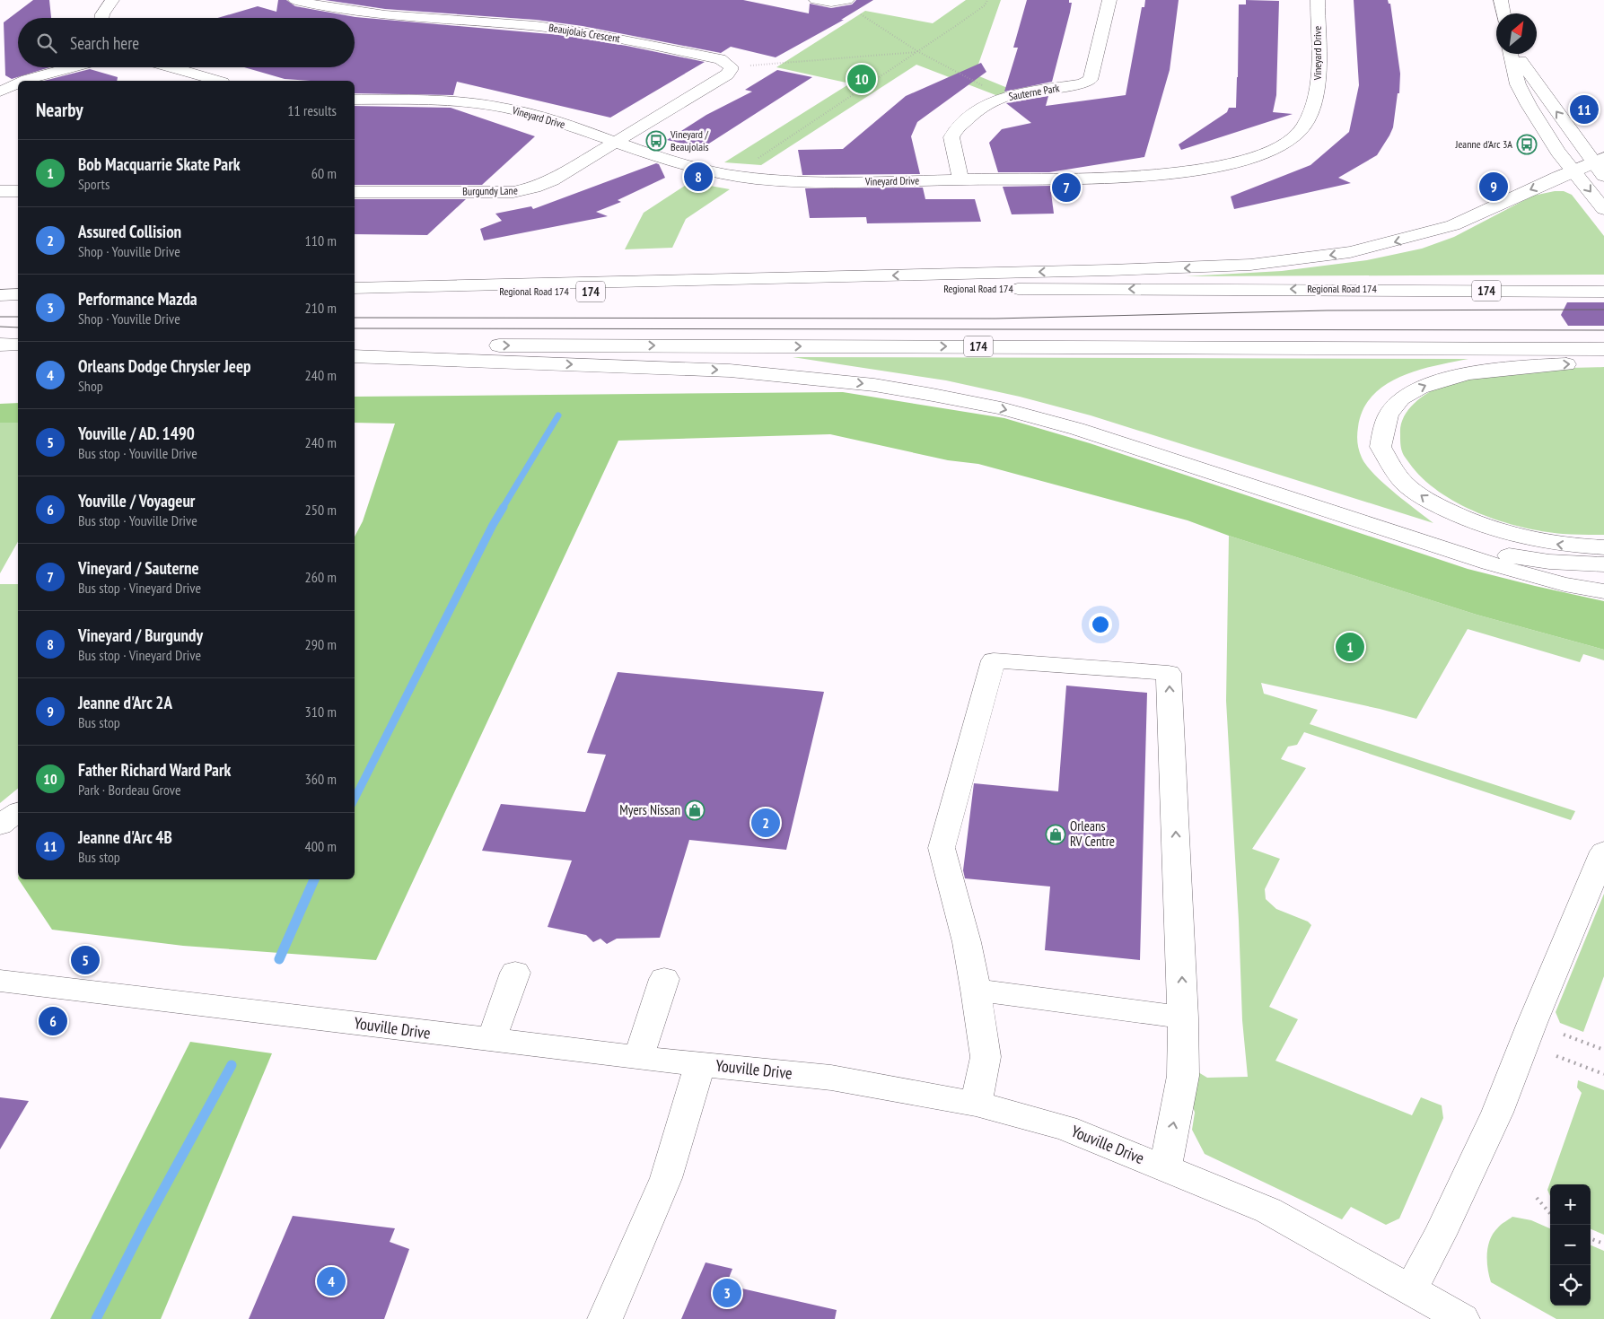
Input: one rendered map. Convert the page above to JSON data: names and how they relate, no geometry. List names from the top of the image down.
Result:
{
  "streets": {
    "main road": [
      "Beaujolais Crescent",
      "Vineyard Drive",
      "Sauterne Park",
      "Burgundy Lane",
      "Regional Road 174",
      "174",
      "Youville Drive"
    ]
  },
  "crossings": [
    ["Vineyard Drive", "Sauterne Park"],
    ["Vineyard Drive", "Burgundy Lane"]
  ],
  "places": {
    "bus stop": ["Vineyard / Beaujolais", "Jeanne d'Arc 3A"],
    "shop": ["Myers Nissan", "Orleans RV Centre"]
  },
  "north": "top right",
  "page": {
    "search": "Search here",
    "pins": [
      "10",
      "11",
      "8",
      "9",
      "7",
      "1",
      "2",
      "5",
      "6",
      "4",
      "3"
    ],
    "heading": ["Nearby", "11 results"],
    "list": [
      {
        "mark": "1",
        "name": "Bob Macquarrie Skate Park",
        "note": "Sports",
        "value": "60 m"
      },
      {
        "mark": "2",
        "name": "Assured Collision",
        "note": "Shop · Youville Drive",
        "value": "110 m"
      },
      {
        "mark": "3",
        "name": "Performance Mazda",
        "note": "Shop · Youville Drive",
        "value": "210 m"
      },
      {
        "mark": "4",
        "name": "Orleans Dodge Chrysler Jeep",
        "note": "Shop",
        "value": "240 m"
      },
      {
        "mark": "5",
        "name": "Youville / AD. 1490",
        "note": "Bus stop · Youville Drive",
        "value": "240 m"
      },
      {
        "mark": "6",
        "name": "Youville / Voyageur",
        "note": "Bus stop · Youville Drive",
        "value": "250 m"
      },
      {
        "mark": "7",
        "name": "Vineyard / Sauterne",
        "note": "Bus stop · Vineyard Drive",
        "value": "260 m"
      },
      {
        "mark": "8",
        "name": "Vineyard / Burgundy",
        "note": "Bus stop · Vineyard Drive",
        "value": "290 m"
      },
      {
        "mark": "9",
        "name": "Jeanne d'Arc 2A",
        "note": "Bus stop",
        "value": "310 m"
      },
      {
        "mark": "10",
        "name": "Father Richard Ward Park",
        "note": "Park · Bordeau Grove",
        "value": "360 m"
      },
      {
        "mark": "11",
        "name": "Jeanne d'Arc 4B",
        "note": "Bus stop",
        "value": "400 m"
      }
    ],
    "map_buttons": ["+", "−"]
  }
}
